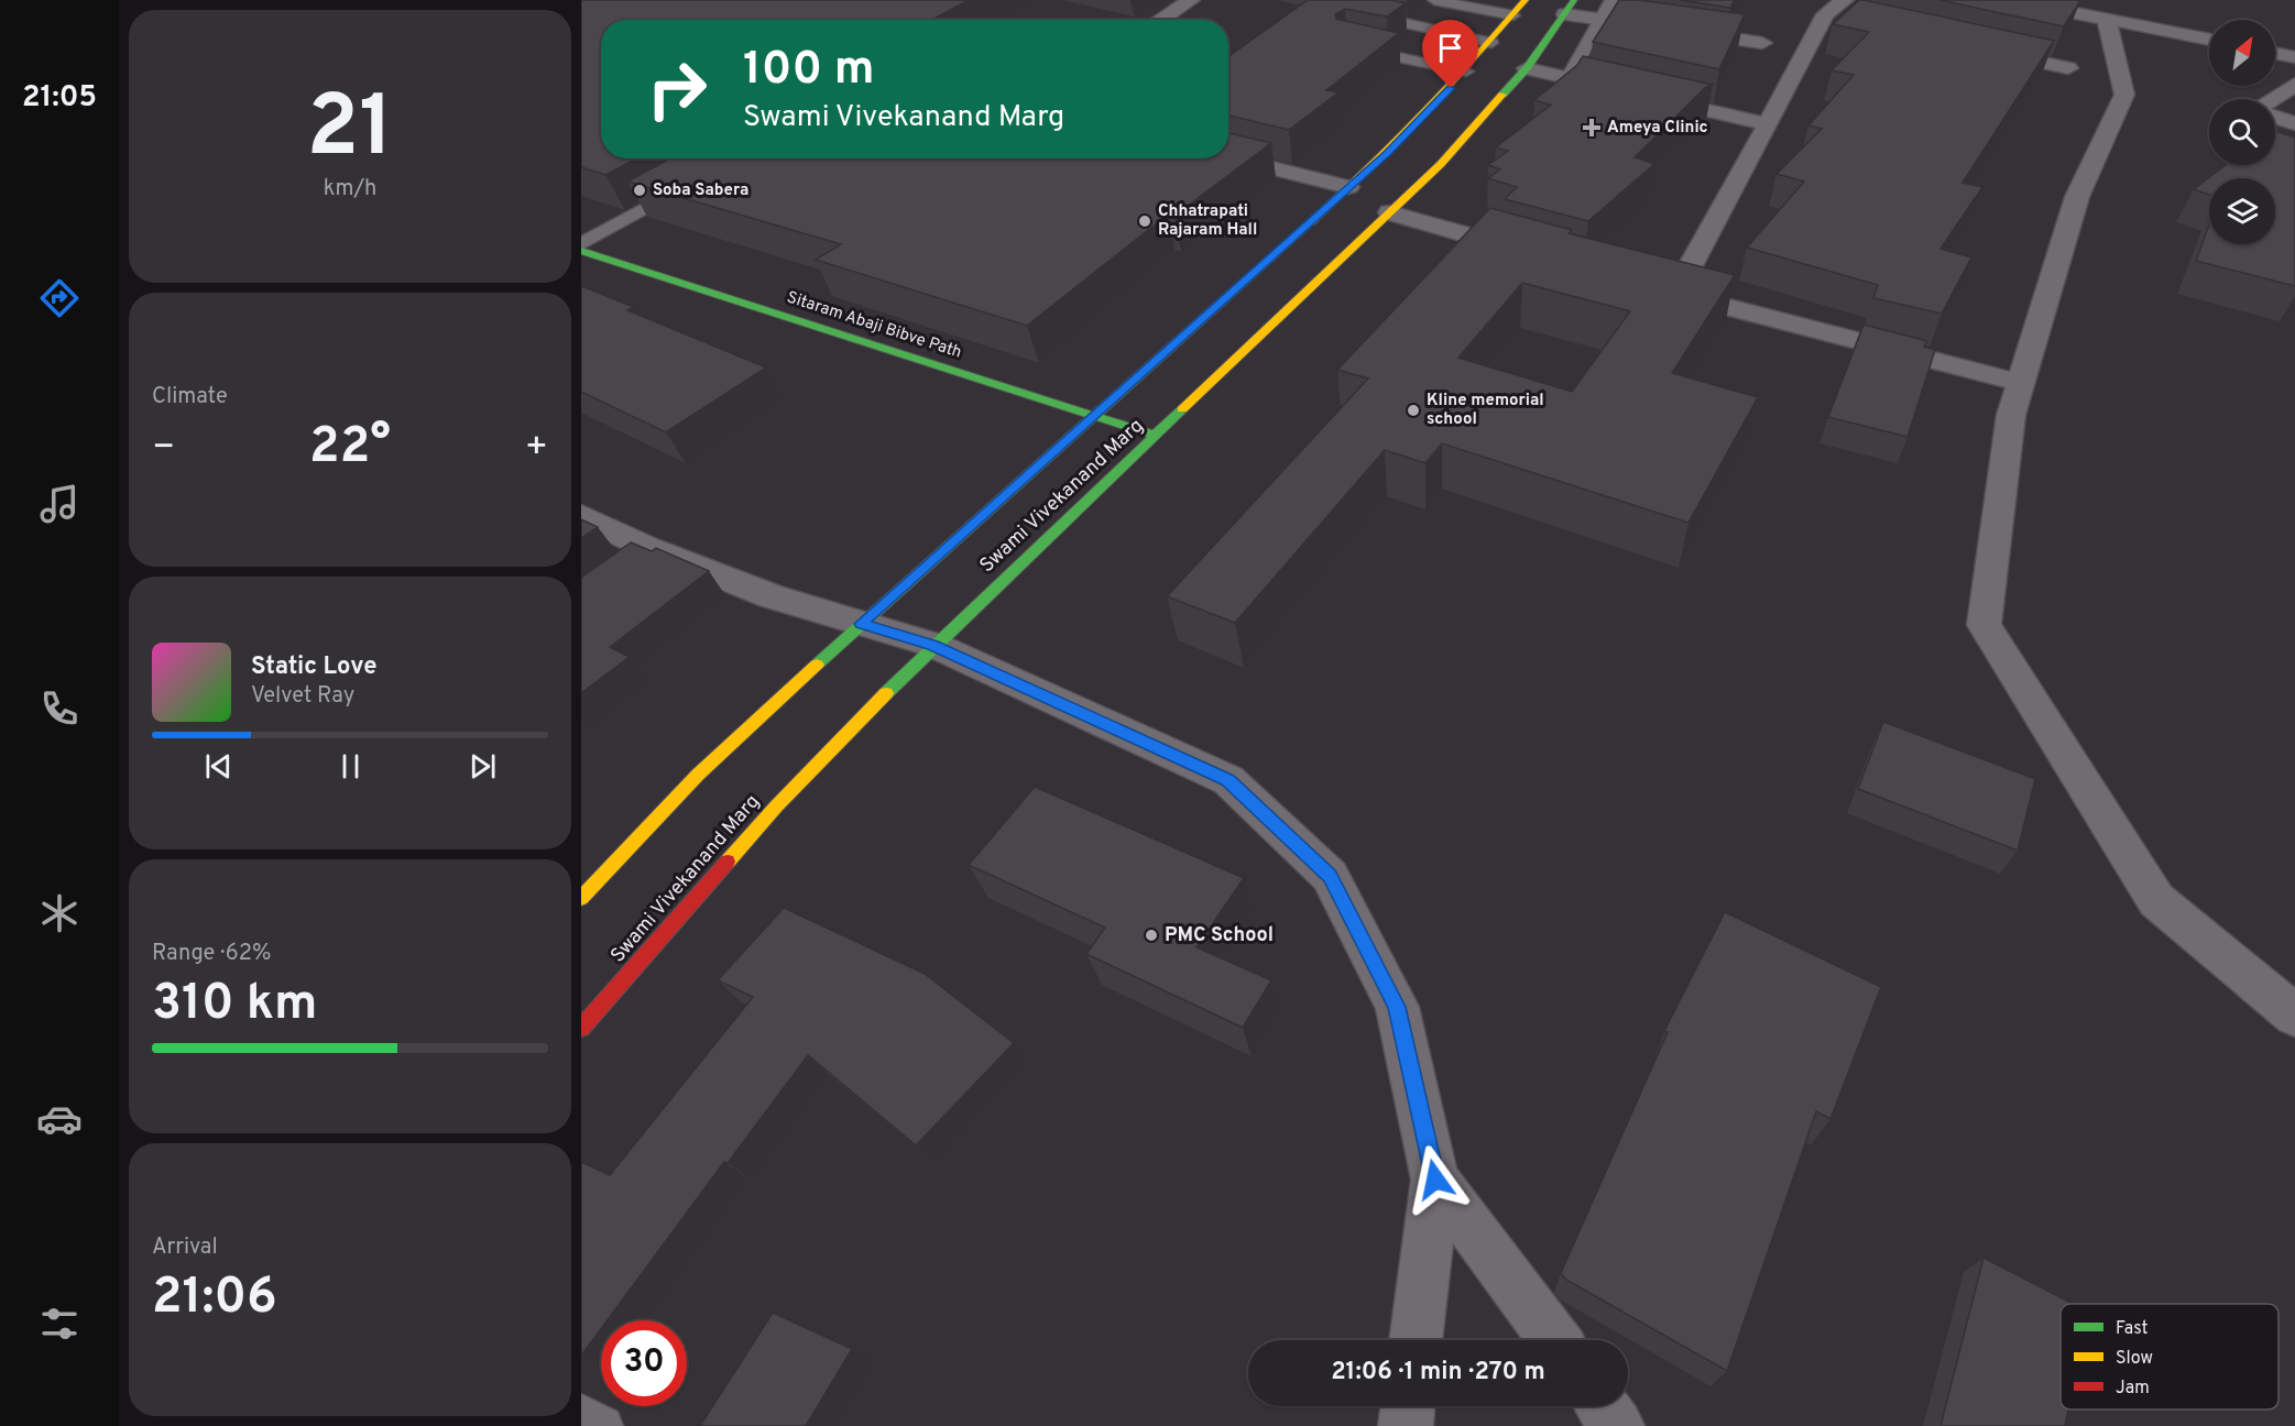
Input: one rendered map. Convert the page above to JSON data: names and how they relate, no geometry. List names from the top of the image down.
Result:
{
  "streets": {
    "main road": ["Sitaram Abaji Bibve Path", "Swami Vivekanand Marg"]
  },
  "crossings": [
    ["Sitaram Abaji Bibve Path", "Swami Vivekanand Marg"]
  ],
  "places": {
    "health": ["Ameya Clinic"],
    "other": [
      "Soba Sabera",
      "Chhatrapati Rajaram Hall",
      "Kline memorial school",
      "PMC School"
    ]
  },
  "legend": ["Fast", "Slow", "Jam"],
  "north": "top right",
  "page": {
    "tabs": "21:05",
    "tile": [
      ["21", "km/h"],
      "Climate",
      ["Range · 62%", "310 km"],
      ["Arrival", "21:06"]
    ],
    "turn": ["100 m", "Swami Vivekanand Marg"],
    "heat": ["−", "22°", "+"],
    "song": ["Static Love", "Velvet Ray"],
    "limit": "30",
    "trip": "21:06 · 1 min · 270 m"
  }
}
